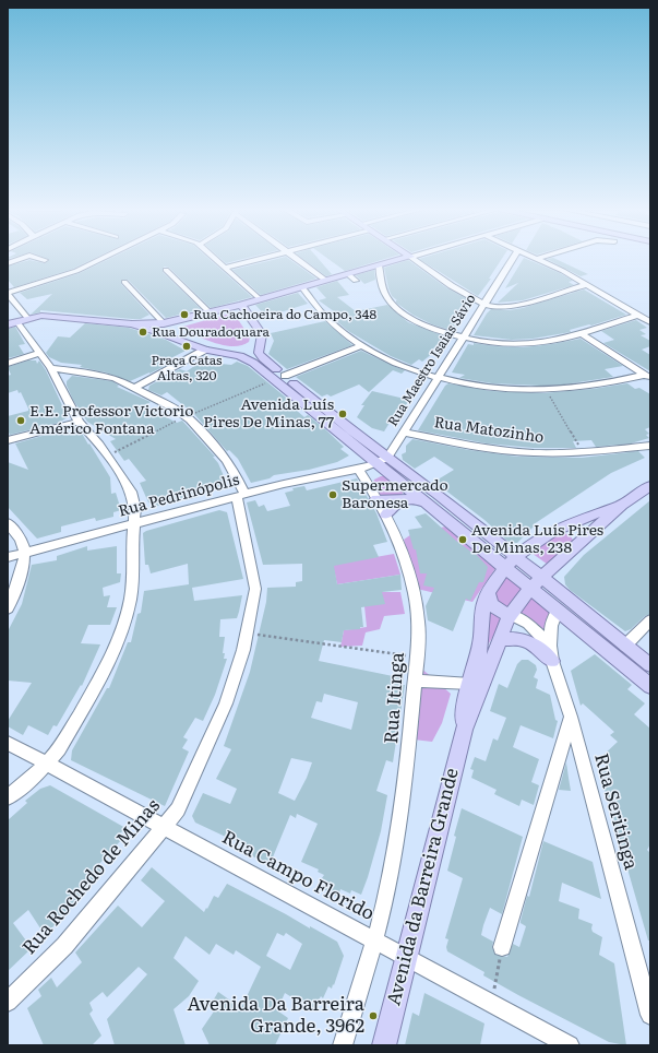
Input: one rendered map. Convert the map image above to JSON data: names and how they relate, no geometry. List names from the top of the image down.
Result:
{
  "streets": {
    "main road": ["Avenida da Barreira Grande"],
    "street": [
      "Rua Maestro Isaias Sávio",
      "Rua Matozinho",
      "Rua Pedrinópolis",
      "Rua Itinga",
      "Rua Seritinga",
      "Rua Campo Florido",
      "Rua Rochedo de Minas"
    ]
  },
  "crossings": [
    ["Rua Maestro Isaias Sávio", "Rua Matozinho"],
    ["Rua Maestro Isaias Sávio", "Rua Pedrinópolis"],
    ["Rua Pedrinópolis", "Rua Itinga"],
    ["Rua Pedrinópolis", "Rua Rochedo de Minas"],
    ["Rua Itinga", "Rua Campo Florido"],
    ["Rua Seritinga", "Avenida da Barreira Grande"],
    ["Rua Campo Florido", "Rua Rochedo de Minas"],
    ["Rua Campo Florido", "Avenida da Barreira Grande"]
  ],
  "places": [
    "Rua Cachoeira do Campo, 348",
    "Rua Douradoquara",
    "Praça Catas Altas, 320",
    "Avenida Luís Pires De Minas, 77",
    "E.E. Professor Victorio Américo Fontana",
    "Supermercado Baronesa",
    "Avenida Luís Pires De Minas, 238",
    "Avenida Da Barreira Grande, 3962"
  ]
}
